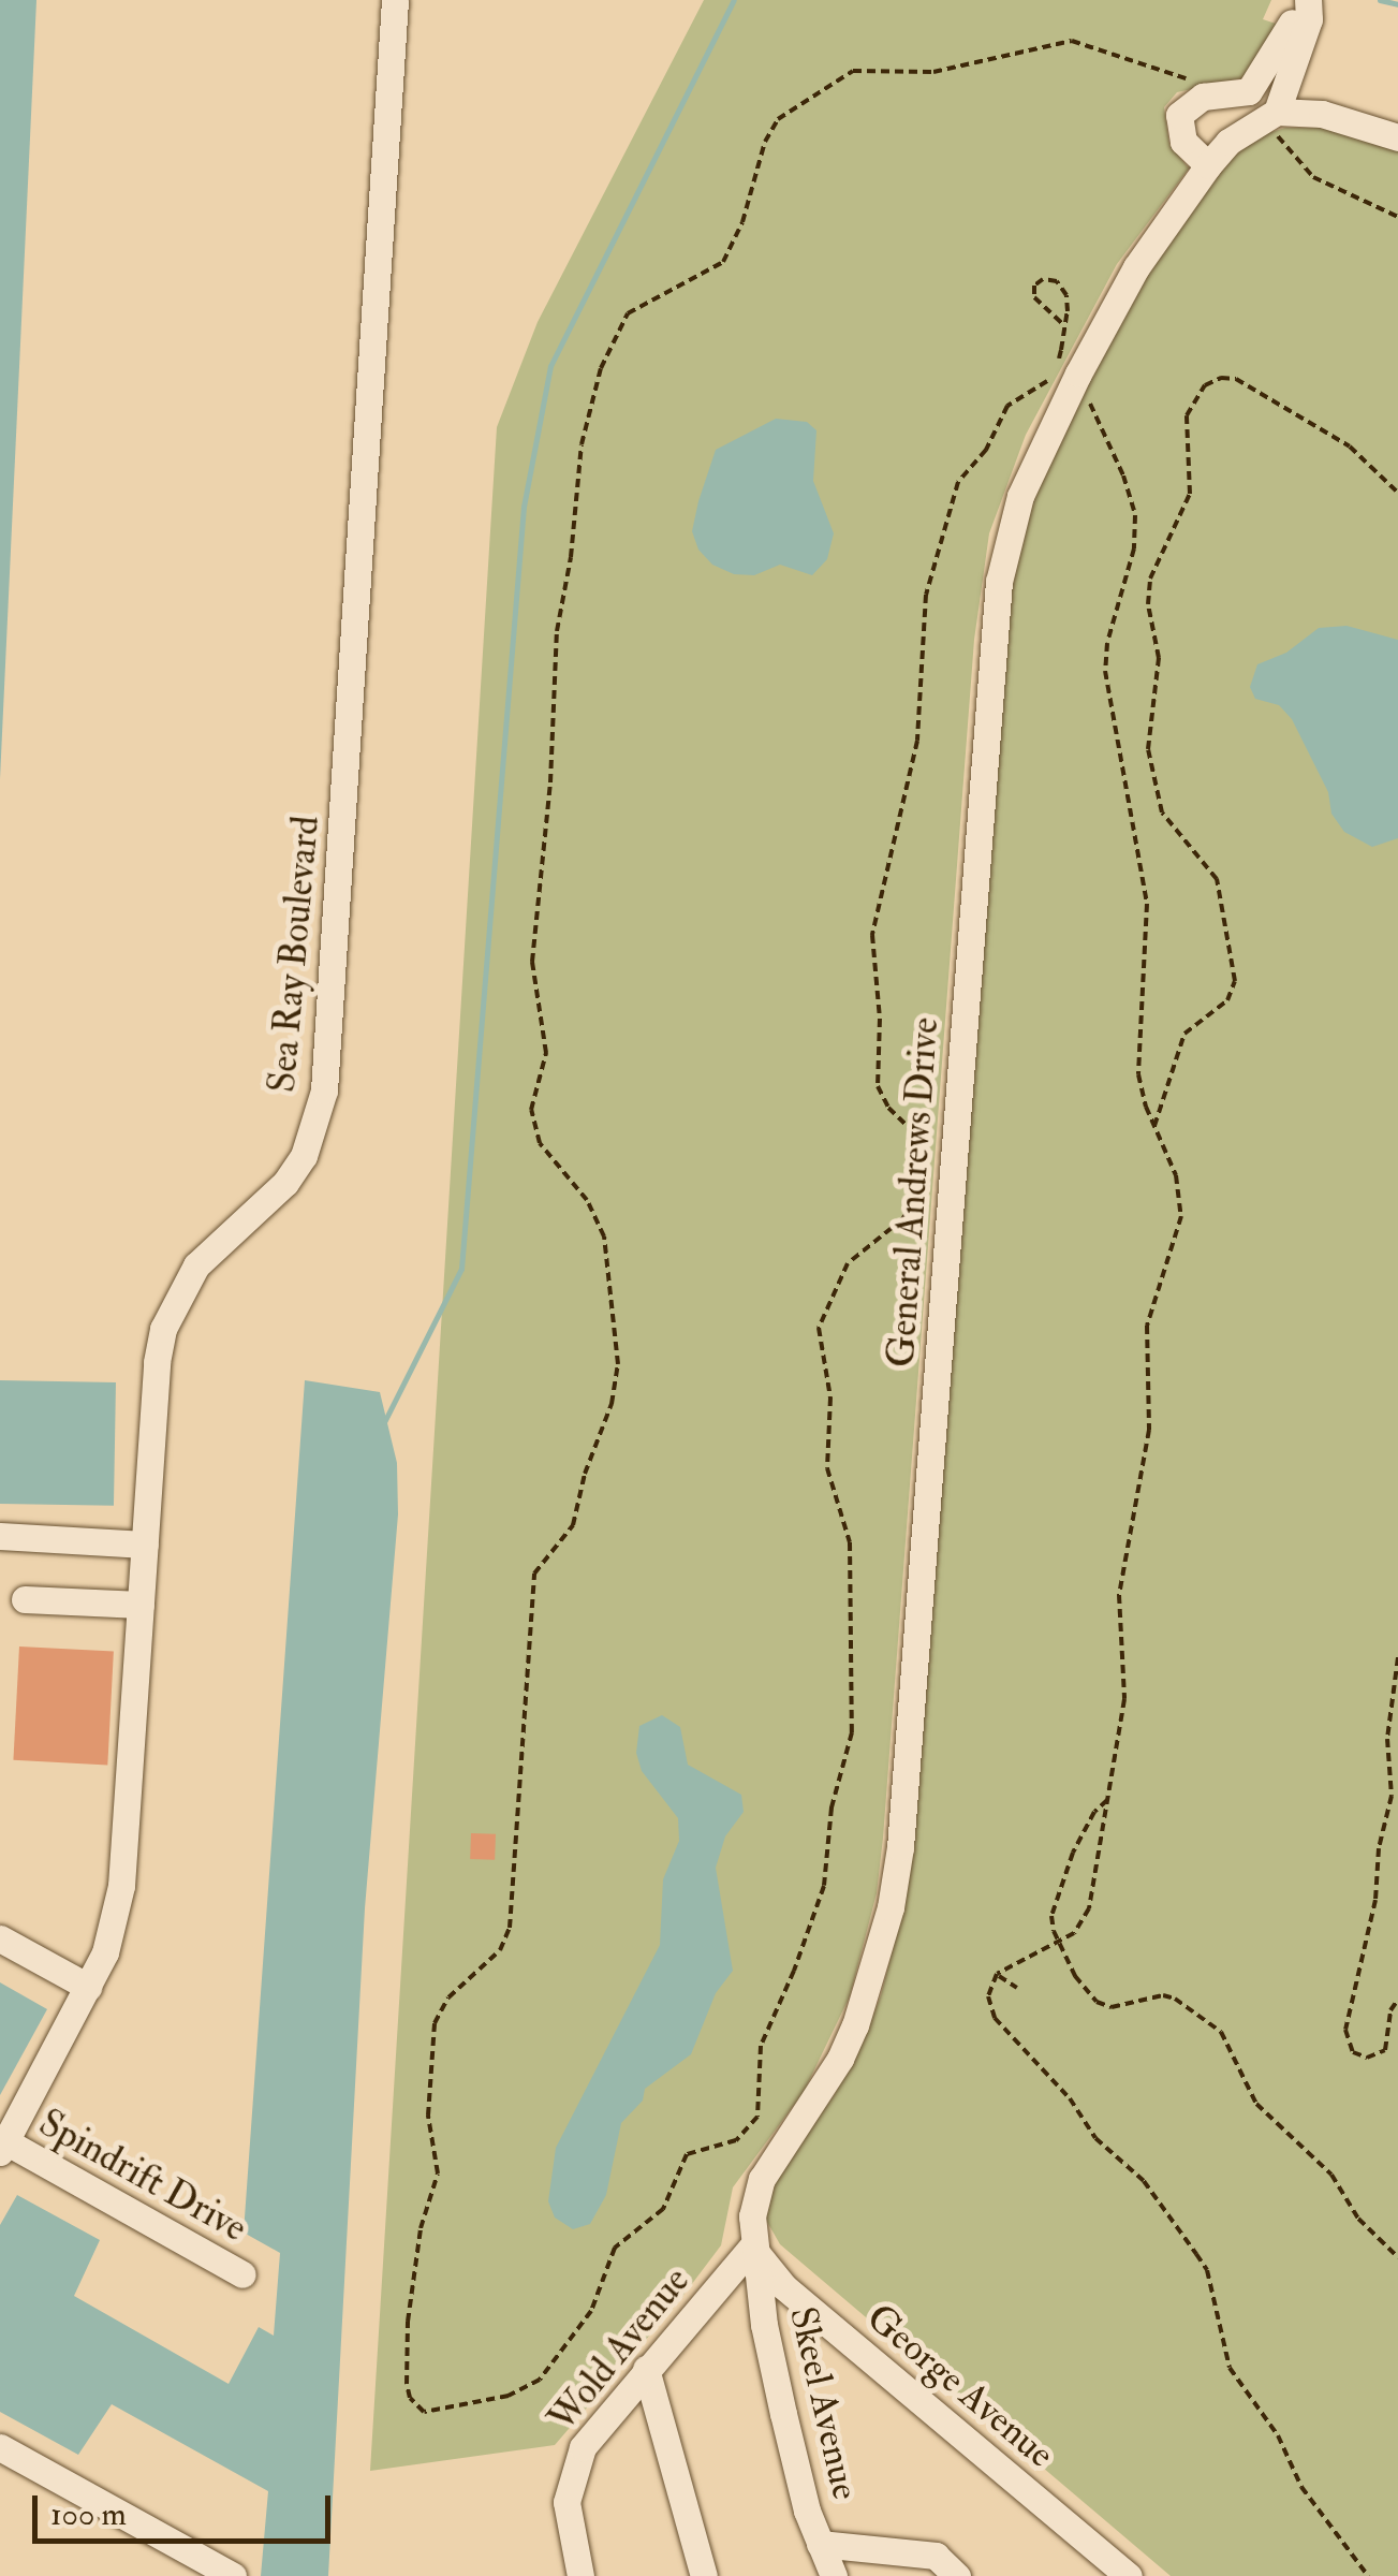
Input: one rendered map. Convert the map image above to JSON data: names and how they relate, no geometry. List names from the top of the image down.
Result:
{
  "streets": {
    "street": [
      "Sea Ray Boulevard",
      "General Andrews Drive",
      "Spindrift Drive",
      "Wold Avenue",
      "George Avenue",
      "Skeel Avenue"
    ]
  },
  "crossings": [
    ["Sea Ray Boulevard", "Spindrift Drive"],
    ["General Andrews Drive", "Wold Avenue"],
    ["General Andrews Drive", "George Avenue"],
    ["General Andrews Drive", "Skeel Avenue"],
    ["Wold Avenue", "George Avenue"],
    ["Wold Avenue", "Skeel Avenue"],
    ["George Avenue", "Skeel Avenue"]
  ],
  "scale_bar": "100 m"
}
